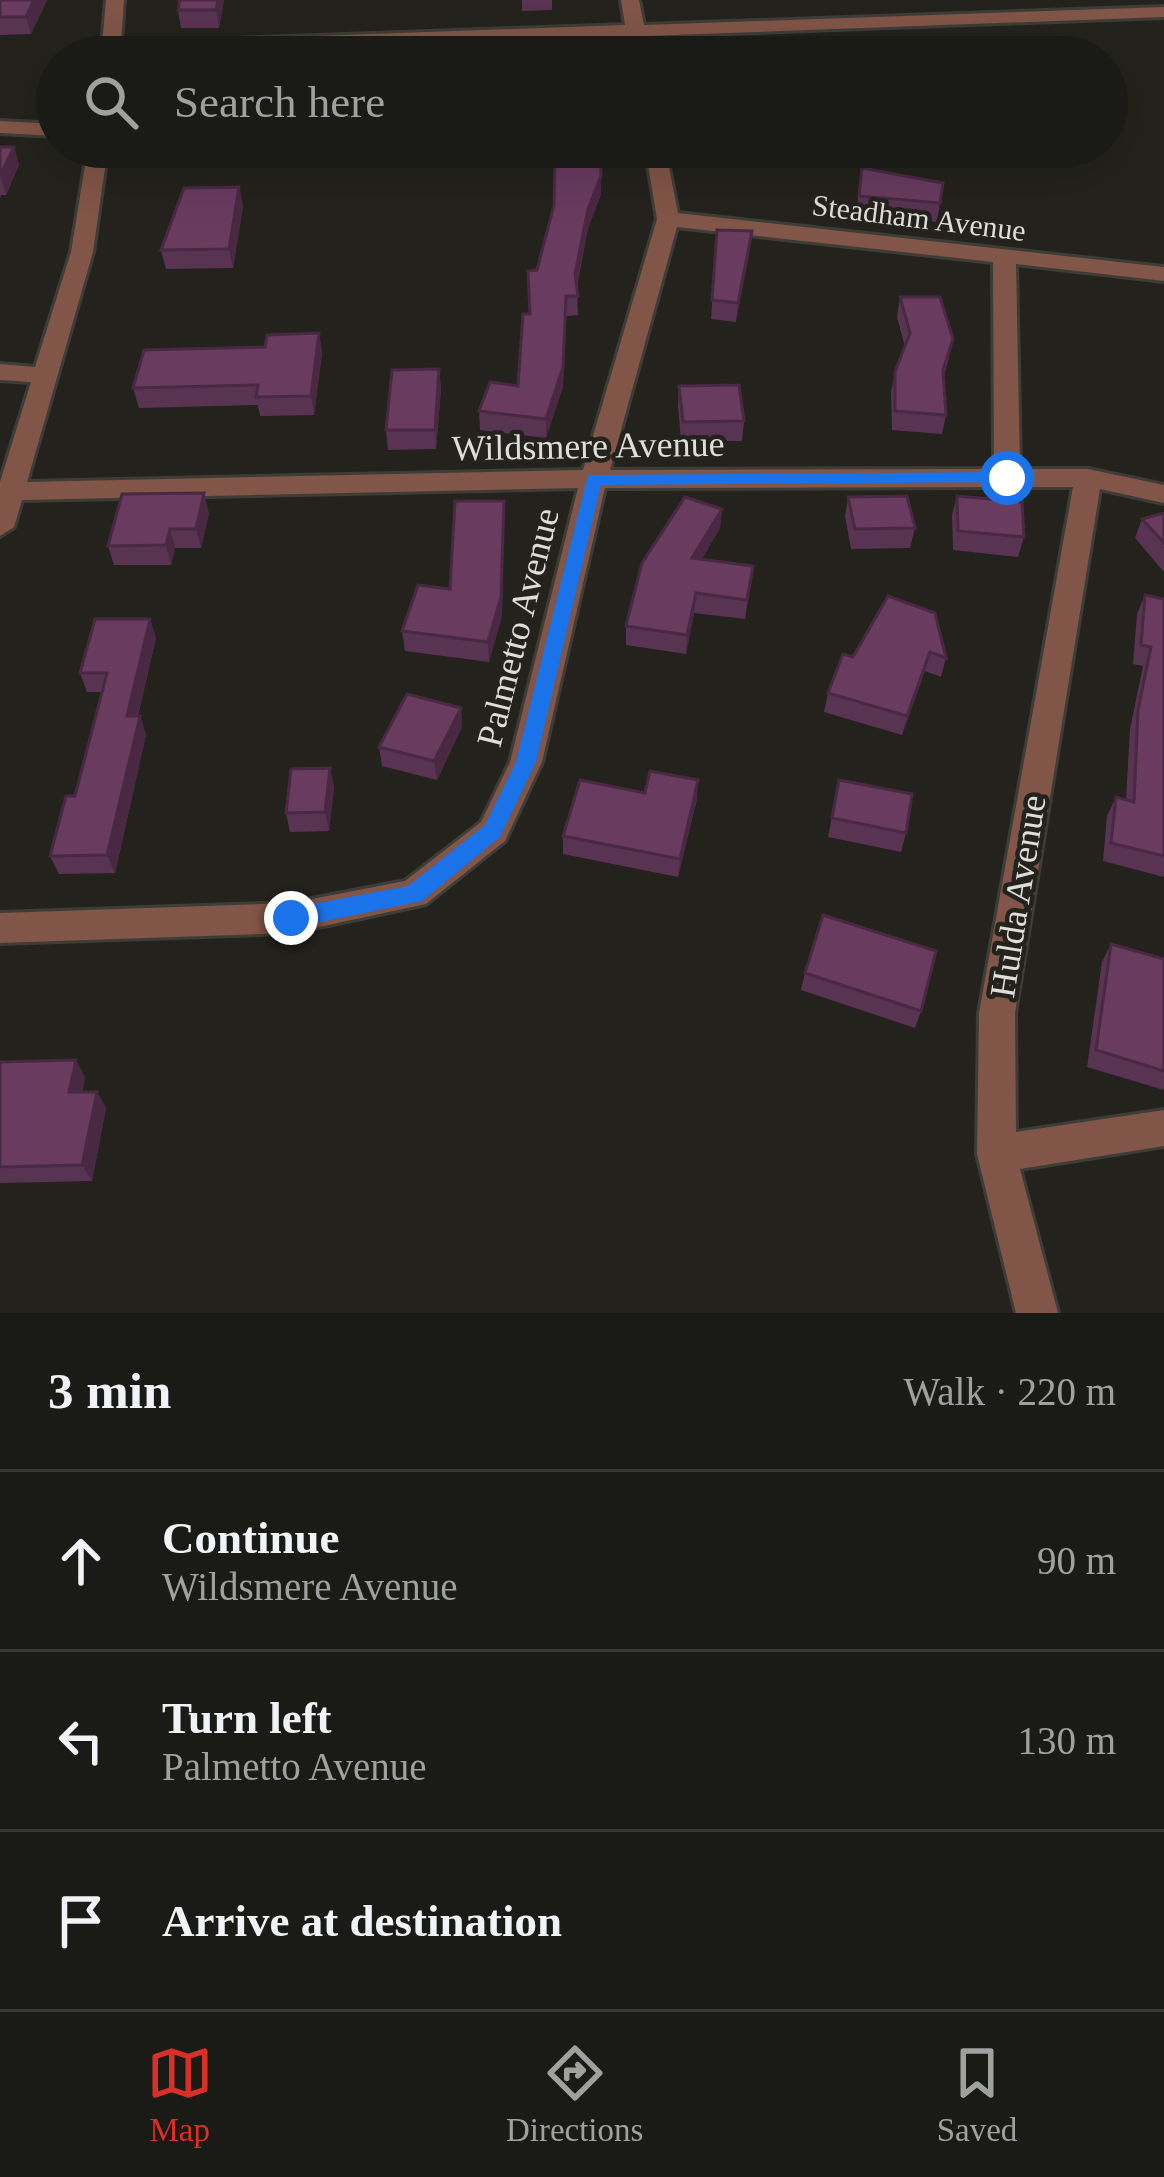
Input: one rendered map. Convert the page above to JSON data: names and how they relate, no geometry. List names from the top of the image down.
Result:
{
  "streets": {
    "street": [
      "Steadham Avenue",
      "Wildsmere Avenue",
      "Palmetto Avenue",
      "Hulda Avenue"
    ]
  },
  "crossings": [
    ["Steadham Avenue", "Palmetto Avenue"],
    ["Wildsmere Avenue", "Palmetto Avenue"],
    ["Wildsmere Avenue", "Hulda Avenue"]
  ],
  "page": {
    "search": "Search here",
    "heading": ["3 min", "Walk · 220 m"],
    "list": [
      ["Continue", "Wildsmere Avenue", "90 m"],
      ["Turn left", "Palmetto Avenue", "130 m"],
      "Arrive at destination"
    ],
    "nav": ["Map", "Directions", "Saved"]
  }
}
